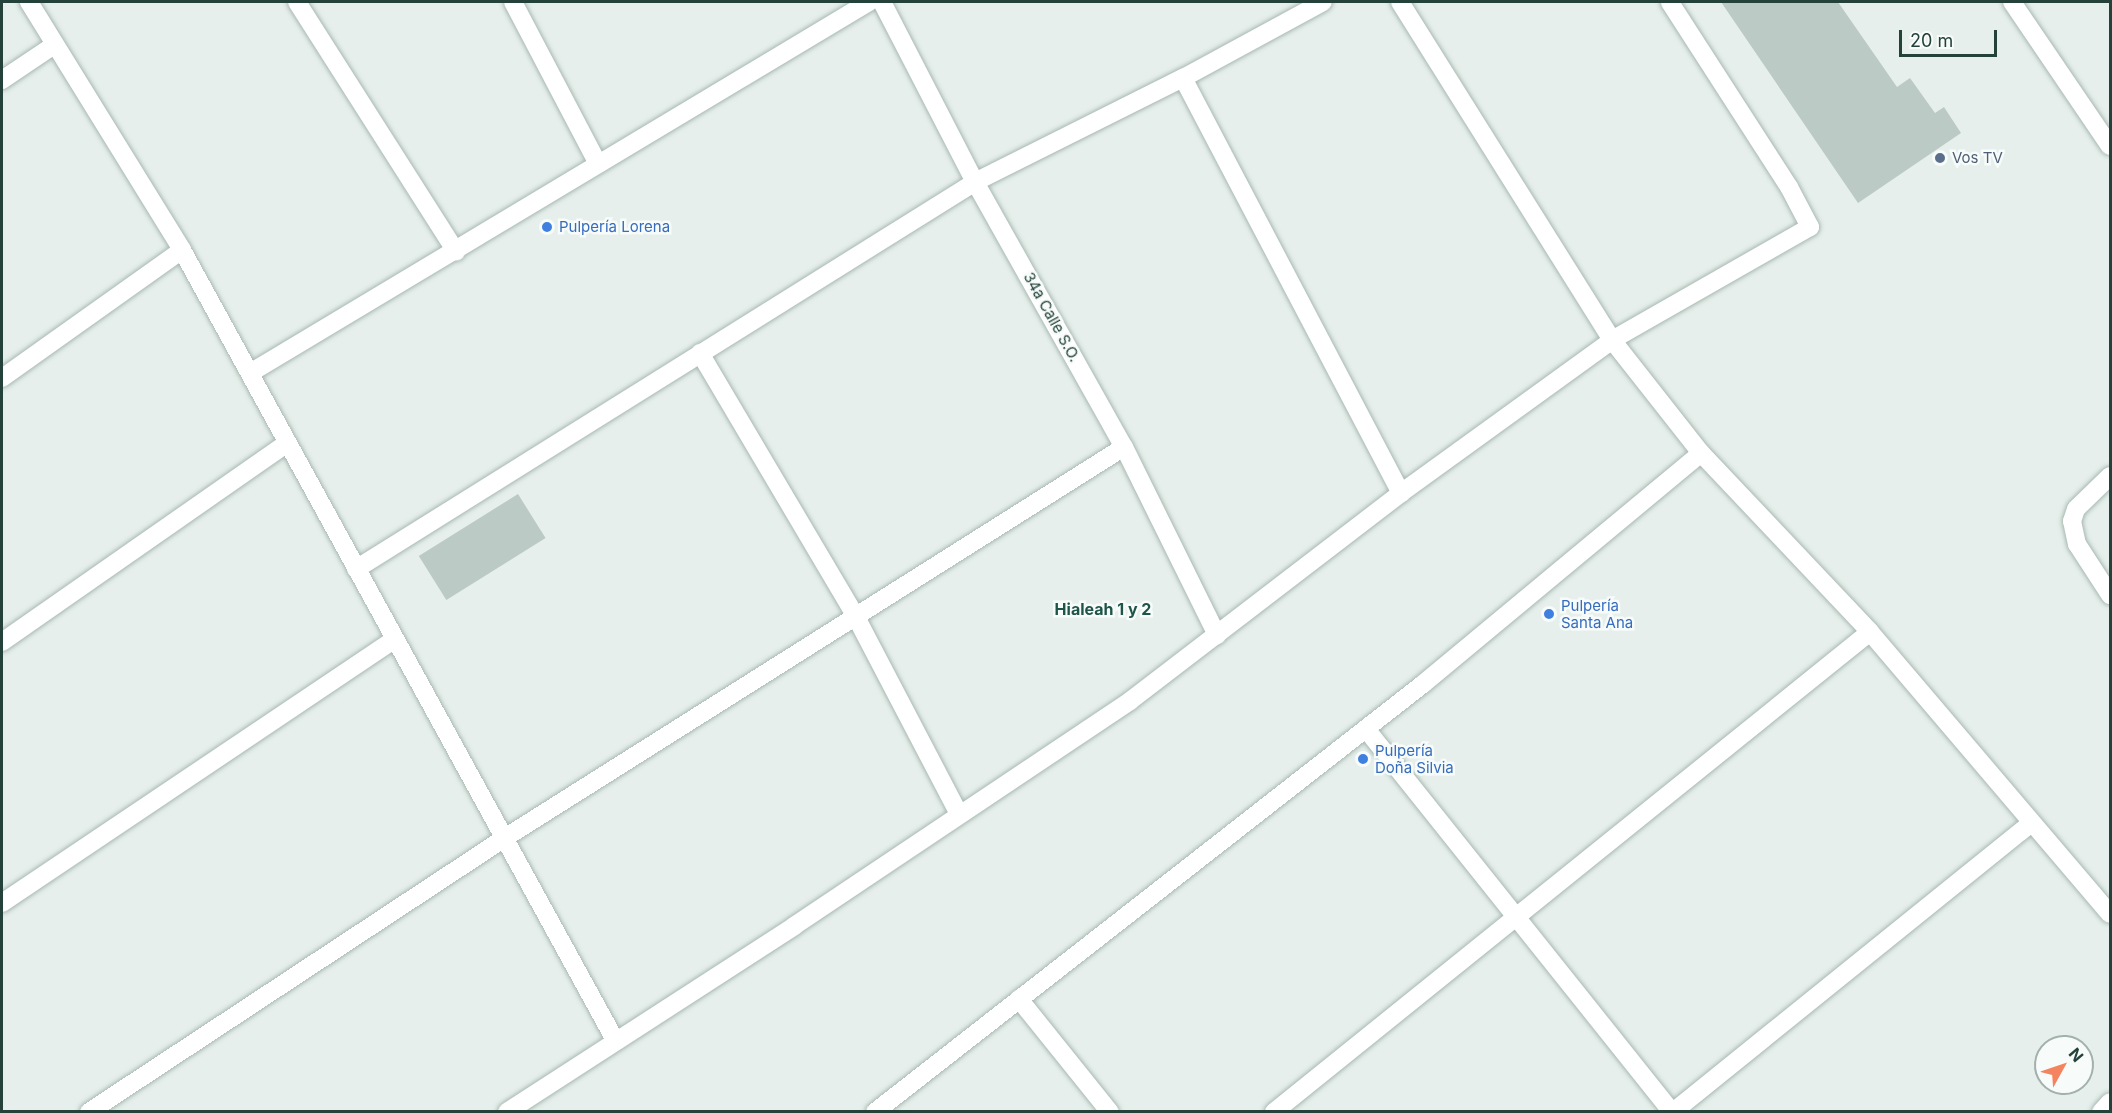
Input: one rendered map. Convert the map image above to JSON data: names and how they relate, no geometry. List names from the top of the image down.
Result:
{
  "streets": {
    "street": ["34a Calle S.O."]
  },
  "districts": ["Hialeah 1 y 2"],
  "places": [
    "Vos TV",
    "Pulpería Lorena",
    "Pulpería Santa Ana",
    "Pulpería Doña Silvia"
  ],
  "scale_bar": "20 m",
  "north": "top right"
}
